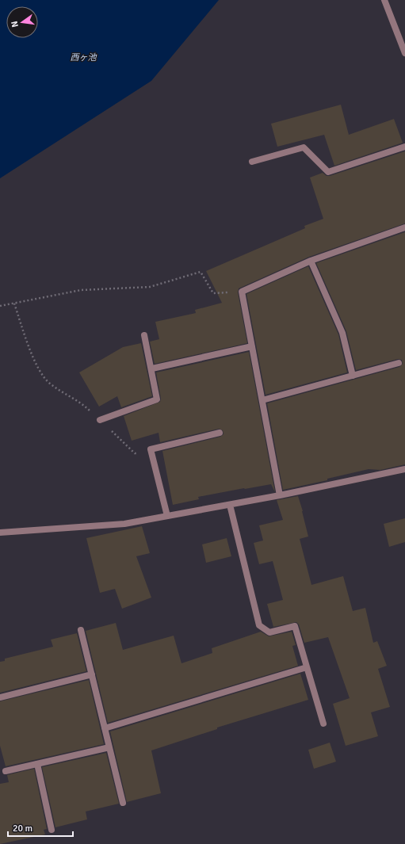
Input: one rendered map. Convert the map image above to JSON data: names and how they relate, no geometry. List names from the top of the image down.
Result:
{
  "water": ["西ヶ池"],
  "scale_bar": "20 m",
  "north": "left"
}
